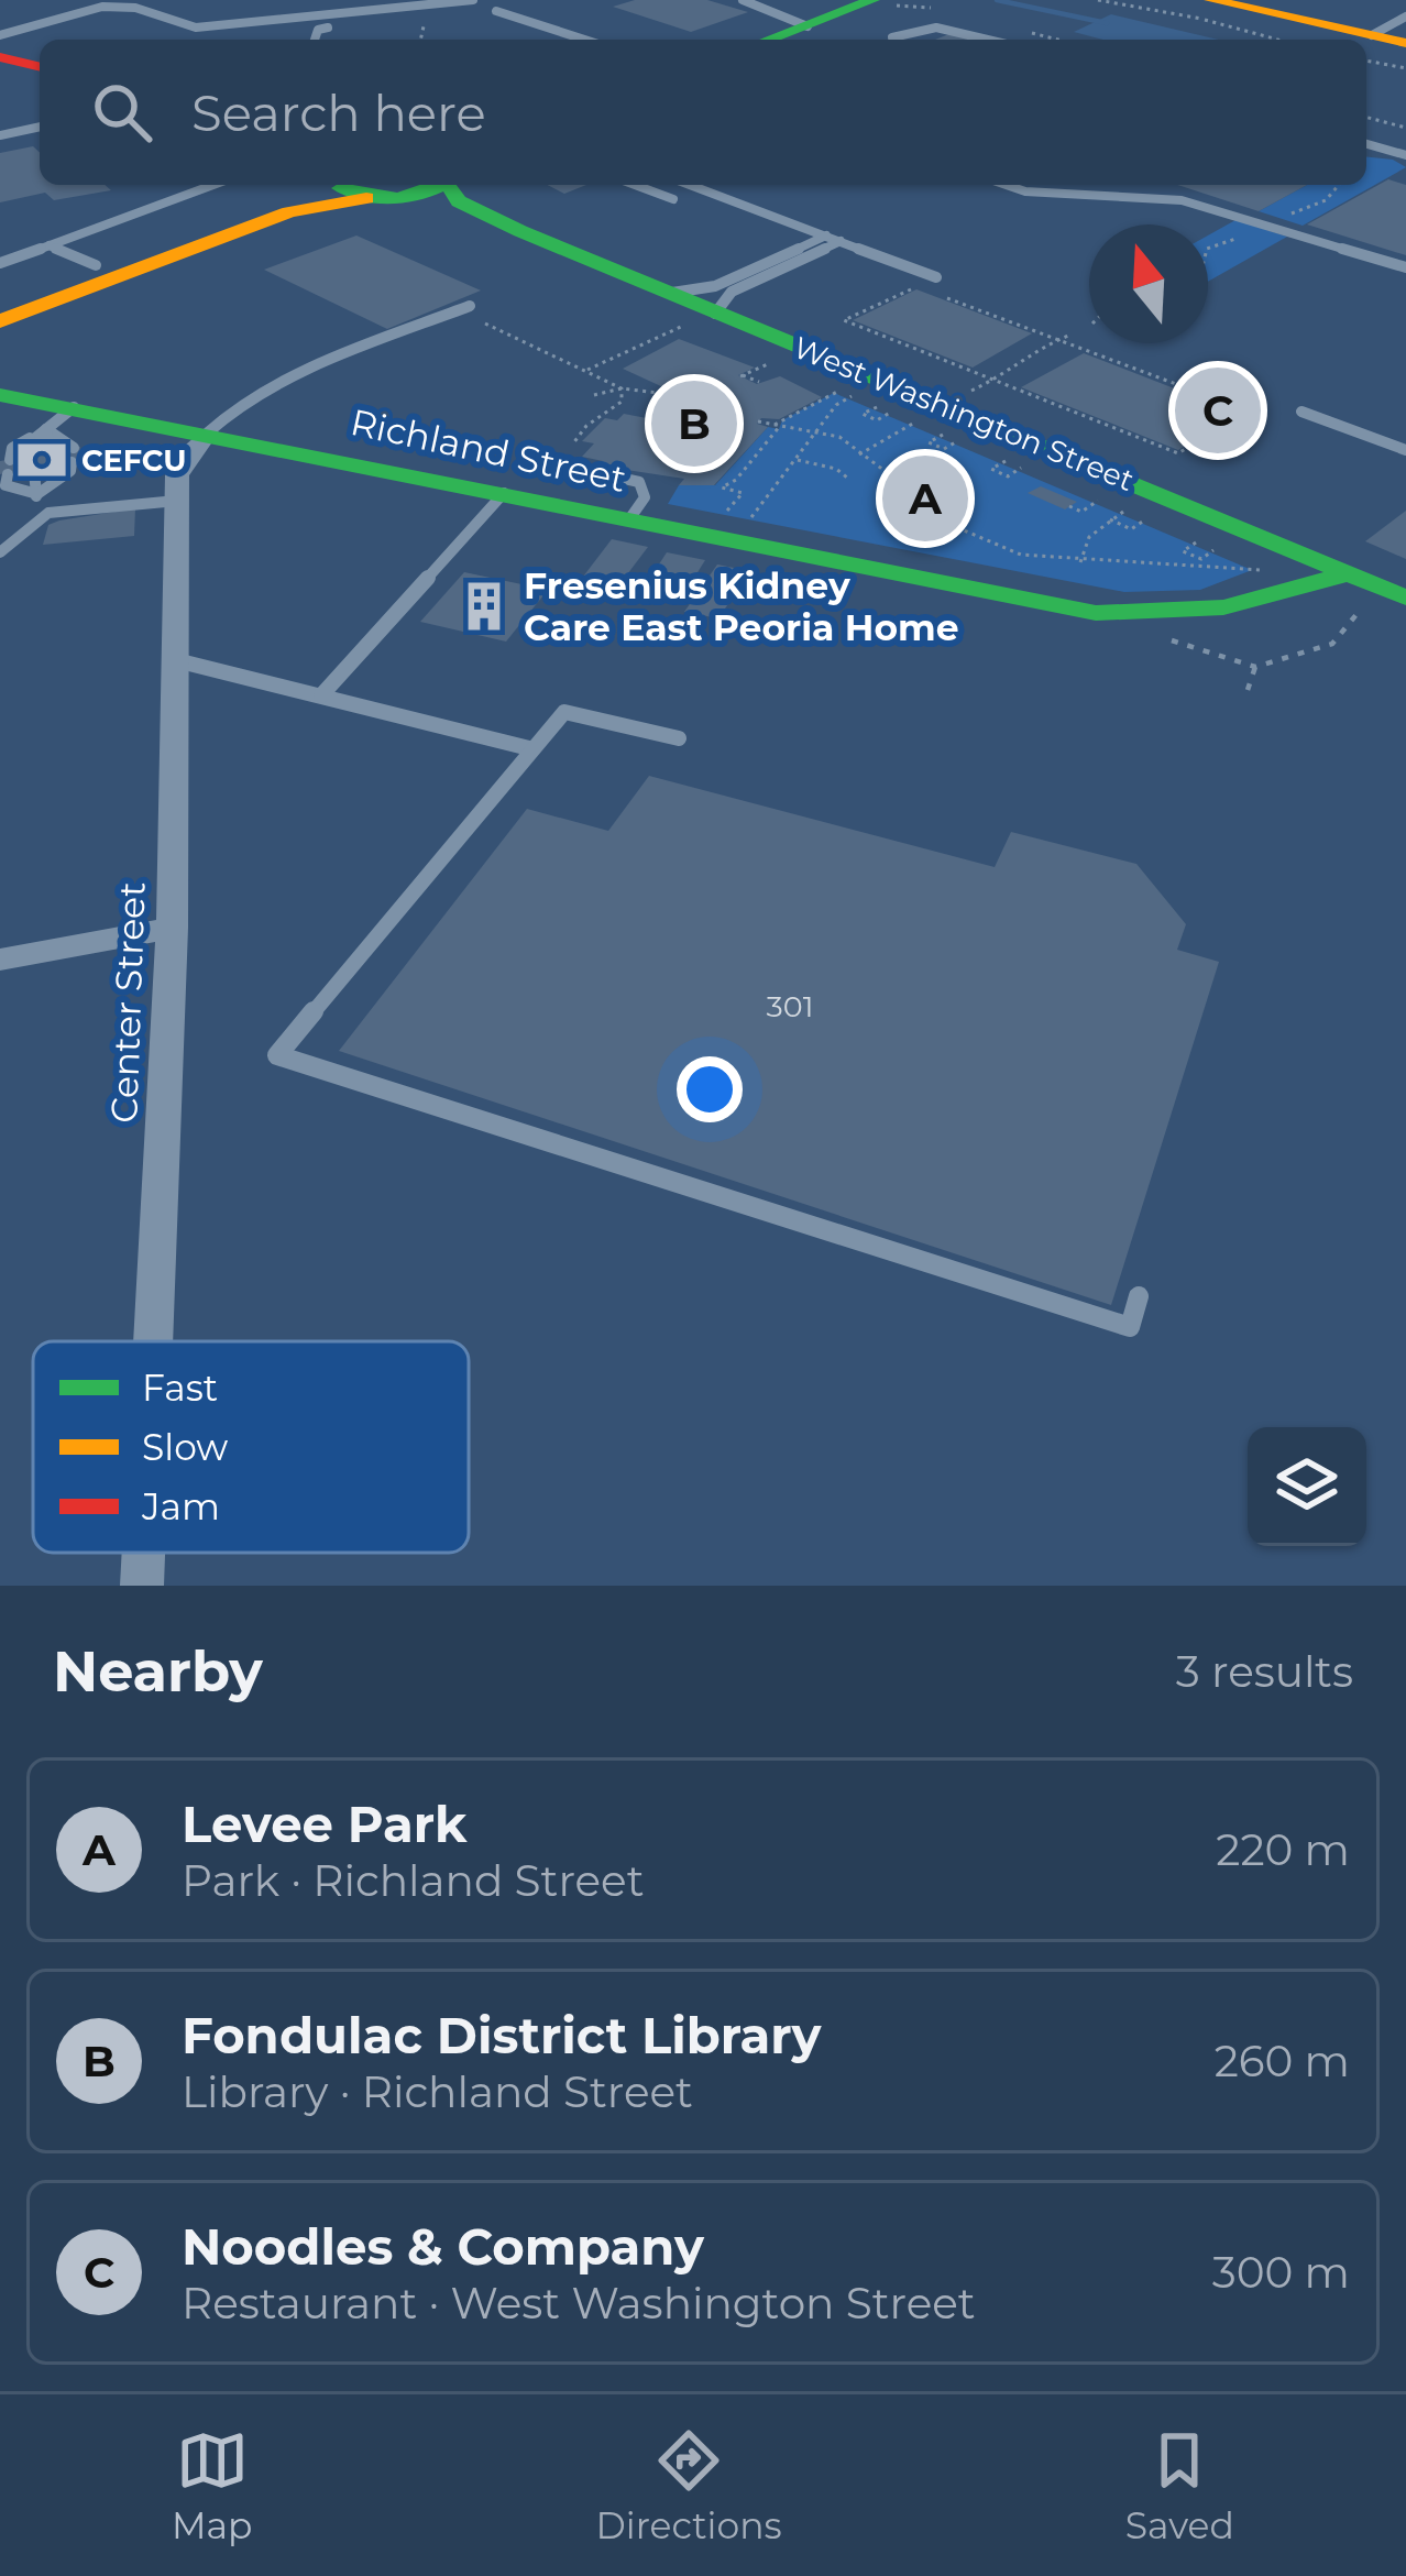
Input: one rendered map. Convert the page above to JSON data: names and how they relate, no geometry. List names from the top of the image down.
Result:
{
  "streets": {
    "street": ["West Washington Street", "Richland Street", "Center Street"]
  },
  "crossings": [
    ["West Washington Street", "Richland Street"],
    ["Richland Street", "Center Street"]
  ],
  "places": {
    "bank": ["CEFCU"],
    "building": ["Fresenius Kidney Care East Peoria Home"]
  },
  "house_numbers": ["301"],
  "legend": ["Fast", "Slow", "Jam"],
  "north": "top",
  "page": {
    "search": "Search here",
    "pins": ["C", "B", "A"],
    "heading": ["Nearby", "3 results"],
    "list": [
      {
        "mark": "A",
        "name": "Levee Park",
        "note": "Park · Richland Street",
        "value": "220 m"
      },
      {
        "mark": "B",
        "name": "Fondulac District Library",
        "note": "Library · Richland Street",
        "value": "260 m"
      },
      {
        "mark": "C",
        "name": "Noodles & Company",
        "note": "Restaurant · West Washington Street",
        "value": "300 m"
      }
    ],
    "nav": ["Map", "Directions", "Saved"]
  }
}
